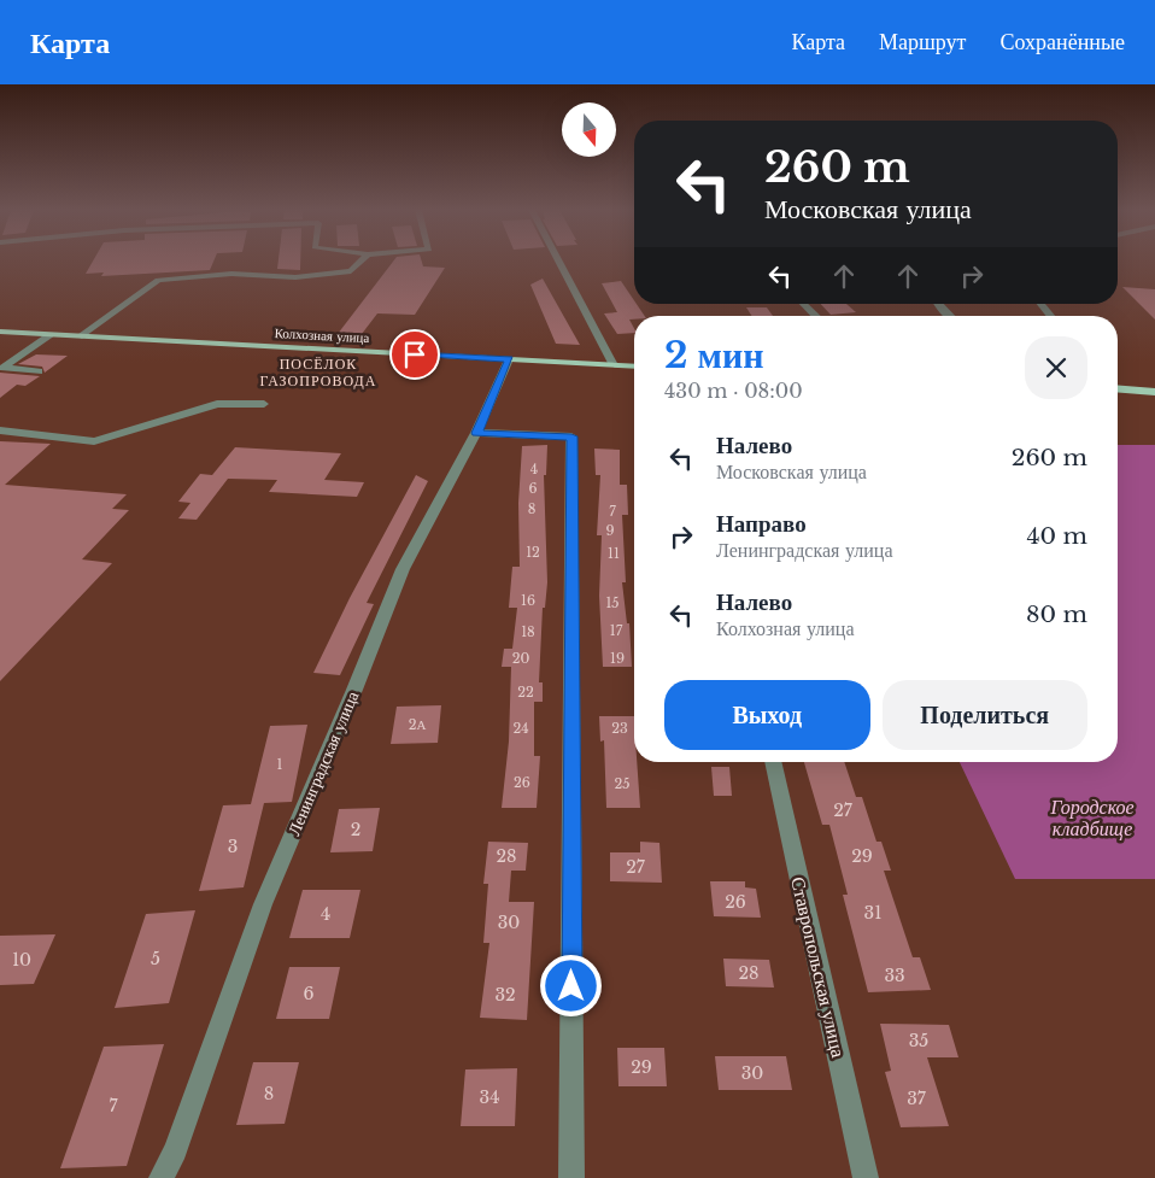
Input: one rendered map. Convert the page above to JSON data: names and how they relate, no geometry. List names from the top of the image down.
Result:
{
  "streets": {
    "main road": ["Колхозная улица"],
    "street": ["Ленинградская улица", "Ставропольская улица"]
  },
  "crossings": [
    ["Колхозная улица", "Ленинградская улица"]
  ],
  "districts": ["ПОСЁЛОК ГАЗОПРОВОДА"],
  "parks": ["Городское кладбище"],
  "house_numbers": [
    "4",
    "6",
    "8",
    "7",
    "9",
    "12",
    "11",
    "16",
    "15",
    "17",
    "18",
    "20",
    "19",
    "22",
    "2А",
    "24",
    "23",
    "1",
    "26",
    "25",
    "27",
    "2",
    "3",
    "28",
    "29",
    "27",
    "26",
    "31",
    "4",
    "30",
    "5",
    "10",
    "28",
    "33",
    "6",
    "32",
    "35",
    "29",
    "30",
    "8",
    "34",
    "37",
    "7"
  ],
  "north": "bottom",
  "page": {
    "header": "Карта",
    "nav": ["Карта", "Маршрут", "Сохранённые"],
    "turn": ["260 m", "Московская улица"],
    "heading": ["2 мин", "430 m · 08:00"],
    "list": [
      {
        "name": "Налево",
        "note": "Московская улица",
        "value": "260 m"
      },
      {
        "name": "Направо",
        "note": "Ленинградская улица",
        "value": "40 m"
      },
      {
        "name": "Налево",
        "note": "Колхозная улица",
        "value": "80 m"
      }
    ],
    "buttons": ["Выход", "Поделиться"]
  }
}
